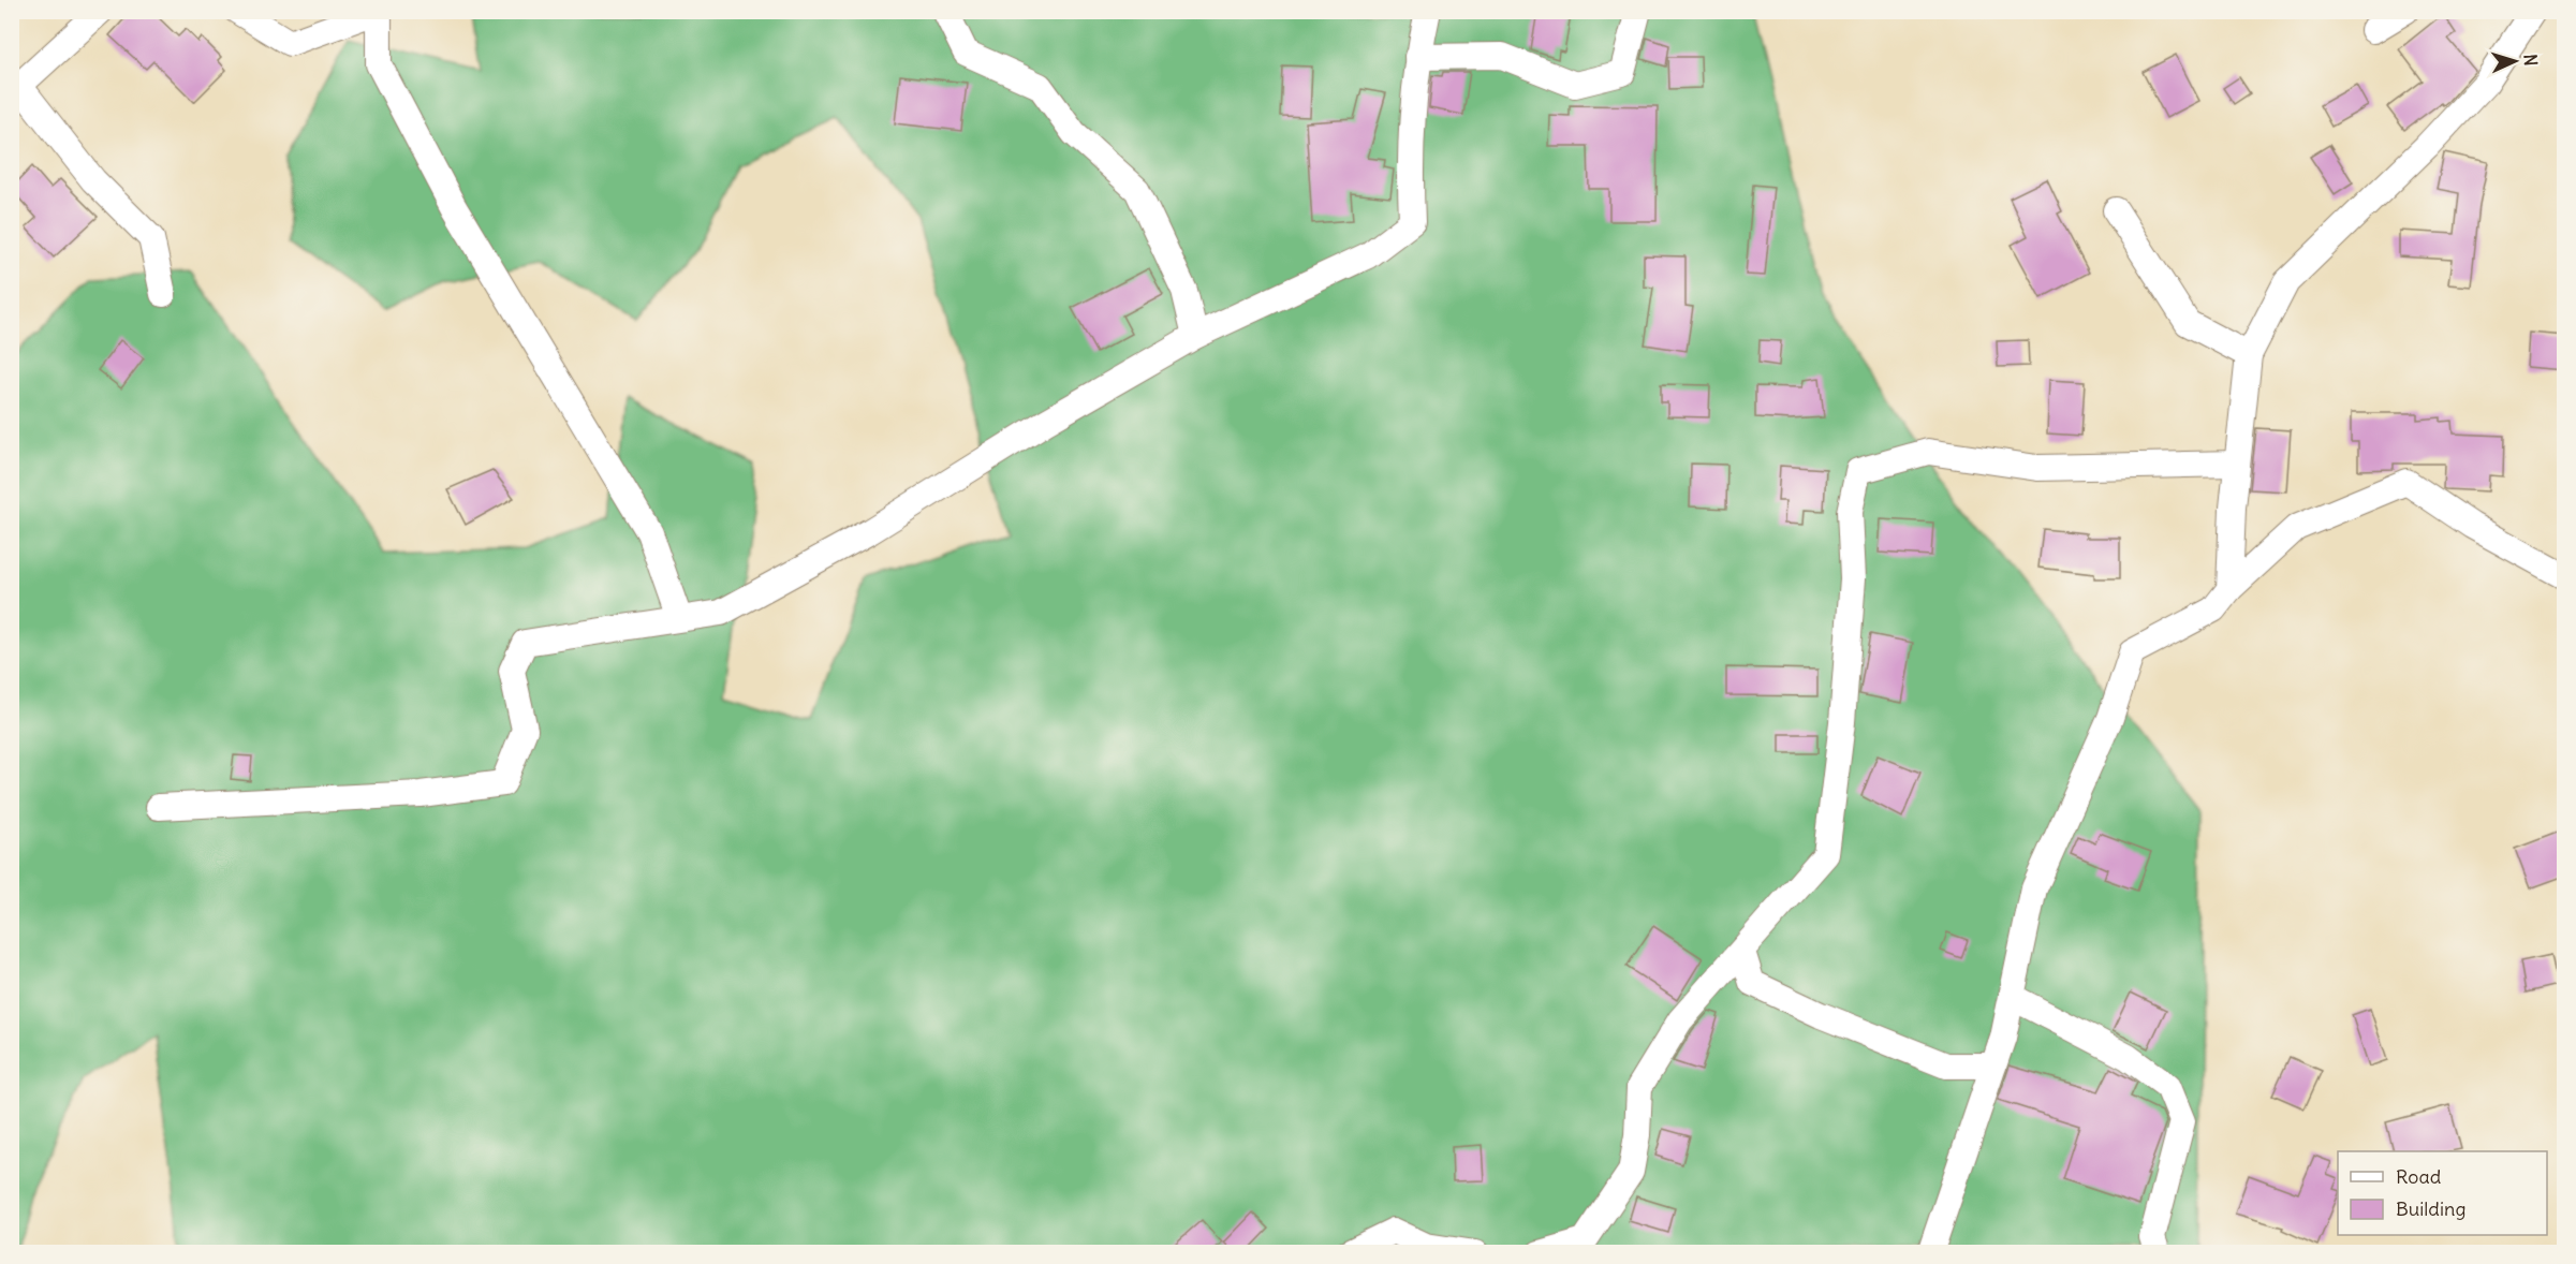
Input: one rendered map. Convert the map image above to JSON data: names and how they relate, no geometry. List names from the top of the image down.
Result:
{
  "legend": ["Road", "Building"],
  "north": "right"
}
